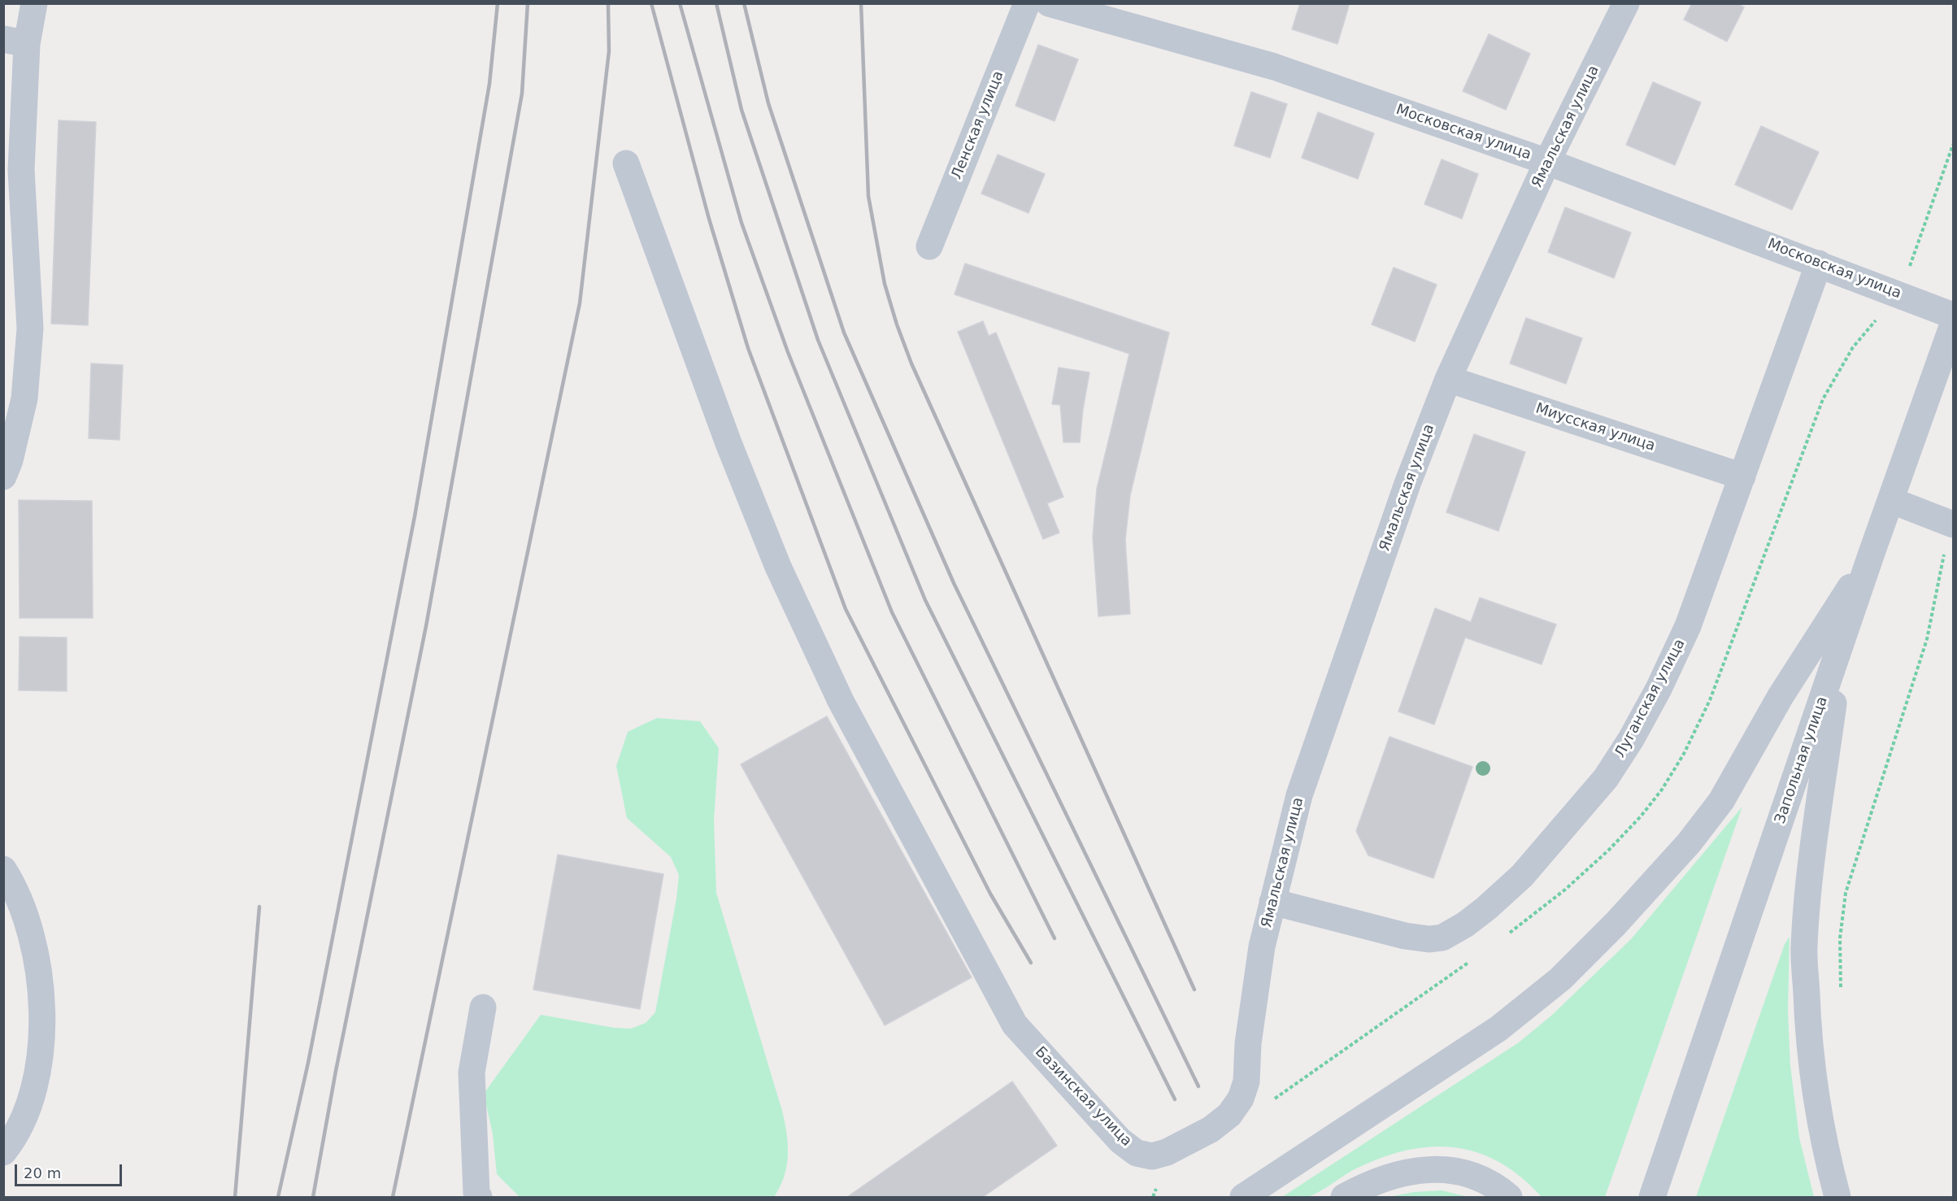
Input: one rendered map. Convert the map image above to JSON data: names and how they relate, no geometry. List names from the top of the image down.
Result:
{
  "streets": {
    "street": [
      "Ленская улица",
      "Ямальская улица",
      "Московская улица",
      "Миусская улица",
      "Луганская улица",
      "Запольная улица",
      "Базинская улица"
    ]
  },
  "crossings": [
    ["Ямальская улица", "Московская улица"],
    ["Ямальская улица", "Миусская улица"],
    ["Ямальская улица", "Луганская улица"],
    ["Ямальская улица", "Базинская улица"],
    ["Московская улица", "Луганская улица"],
    ["Миусская улица", "Луганская улица"]
  ],
  "scale_bar": "20 m"
}
